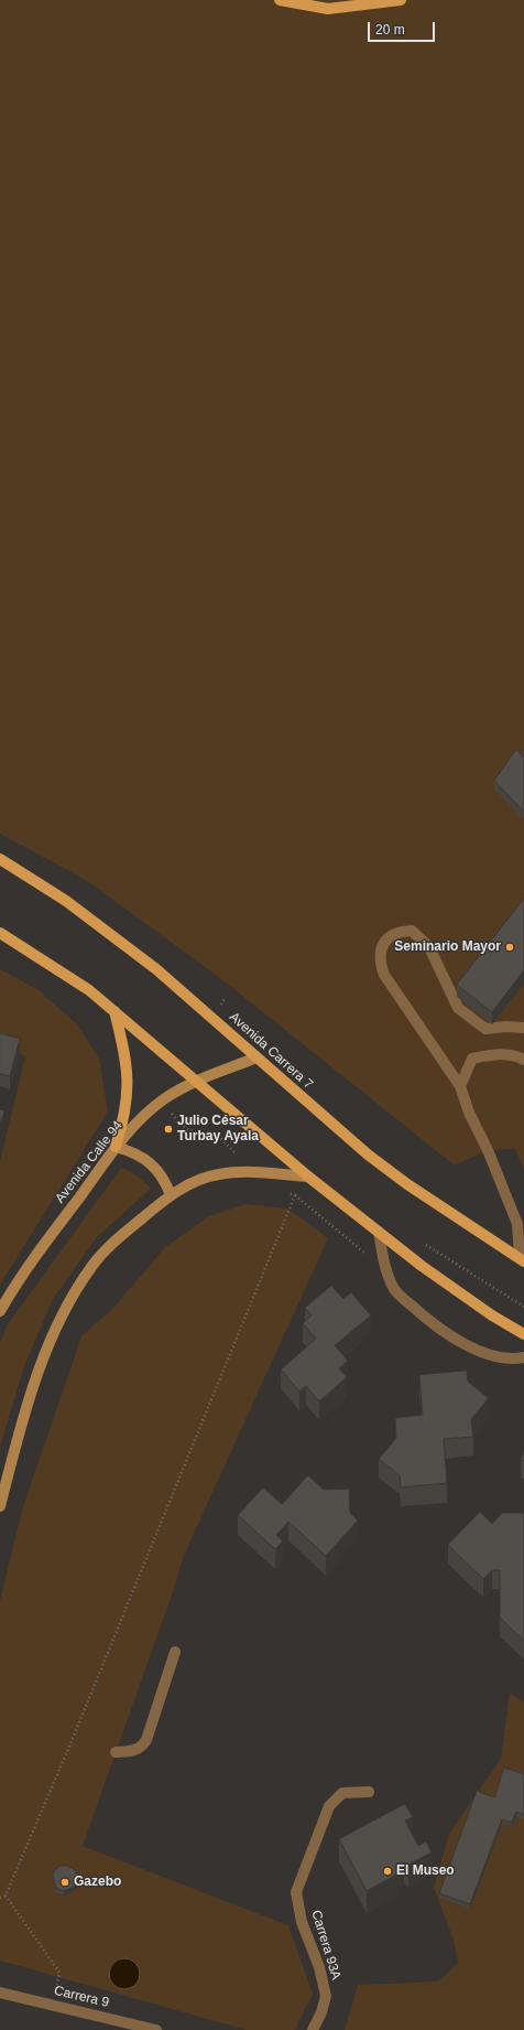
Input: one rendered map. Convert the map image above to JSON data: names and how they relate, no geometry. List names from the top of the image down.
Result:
{
  "streets": {
    "main road": ["Avenida Carrera 7", "Avenida Calle 94"],
    "street": ["Carrera 93A", "Carrera 9"]
  },
  "crossings": [
    ["Avenida Carrera 7", "Avenida Calle 94"]
  ],
  "places": [
    "Seminario Mayor",
    "Julio César Turbay Ayala",
    "El Museo",
    "Gazebo"
  ],
  "scale_bar": "20 m"
}
